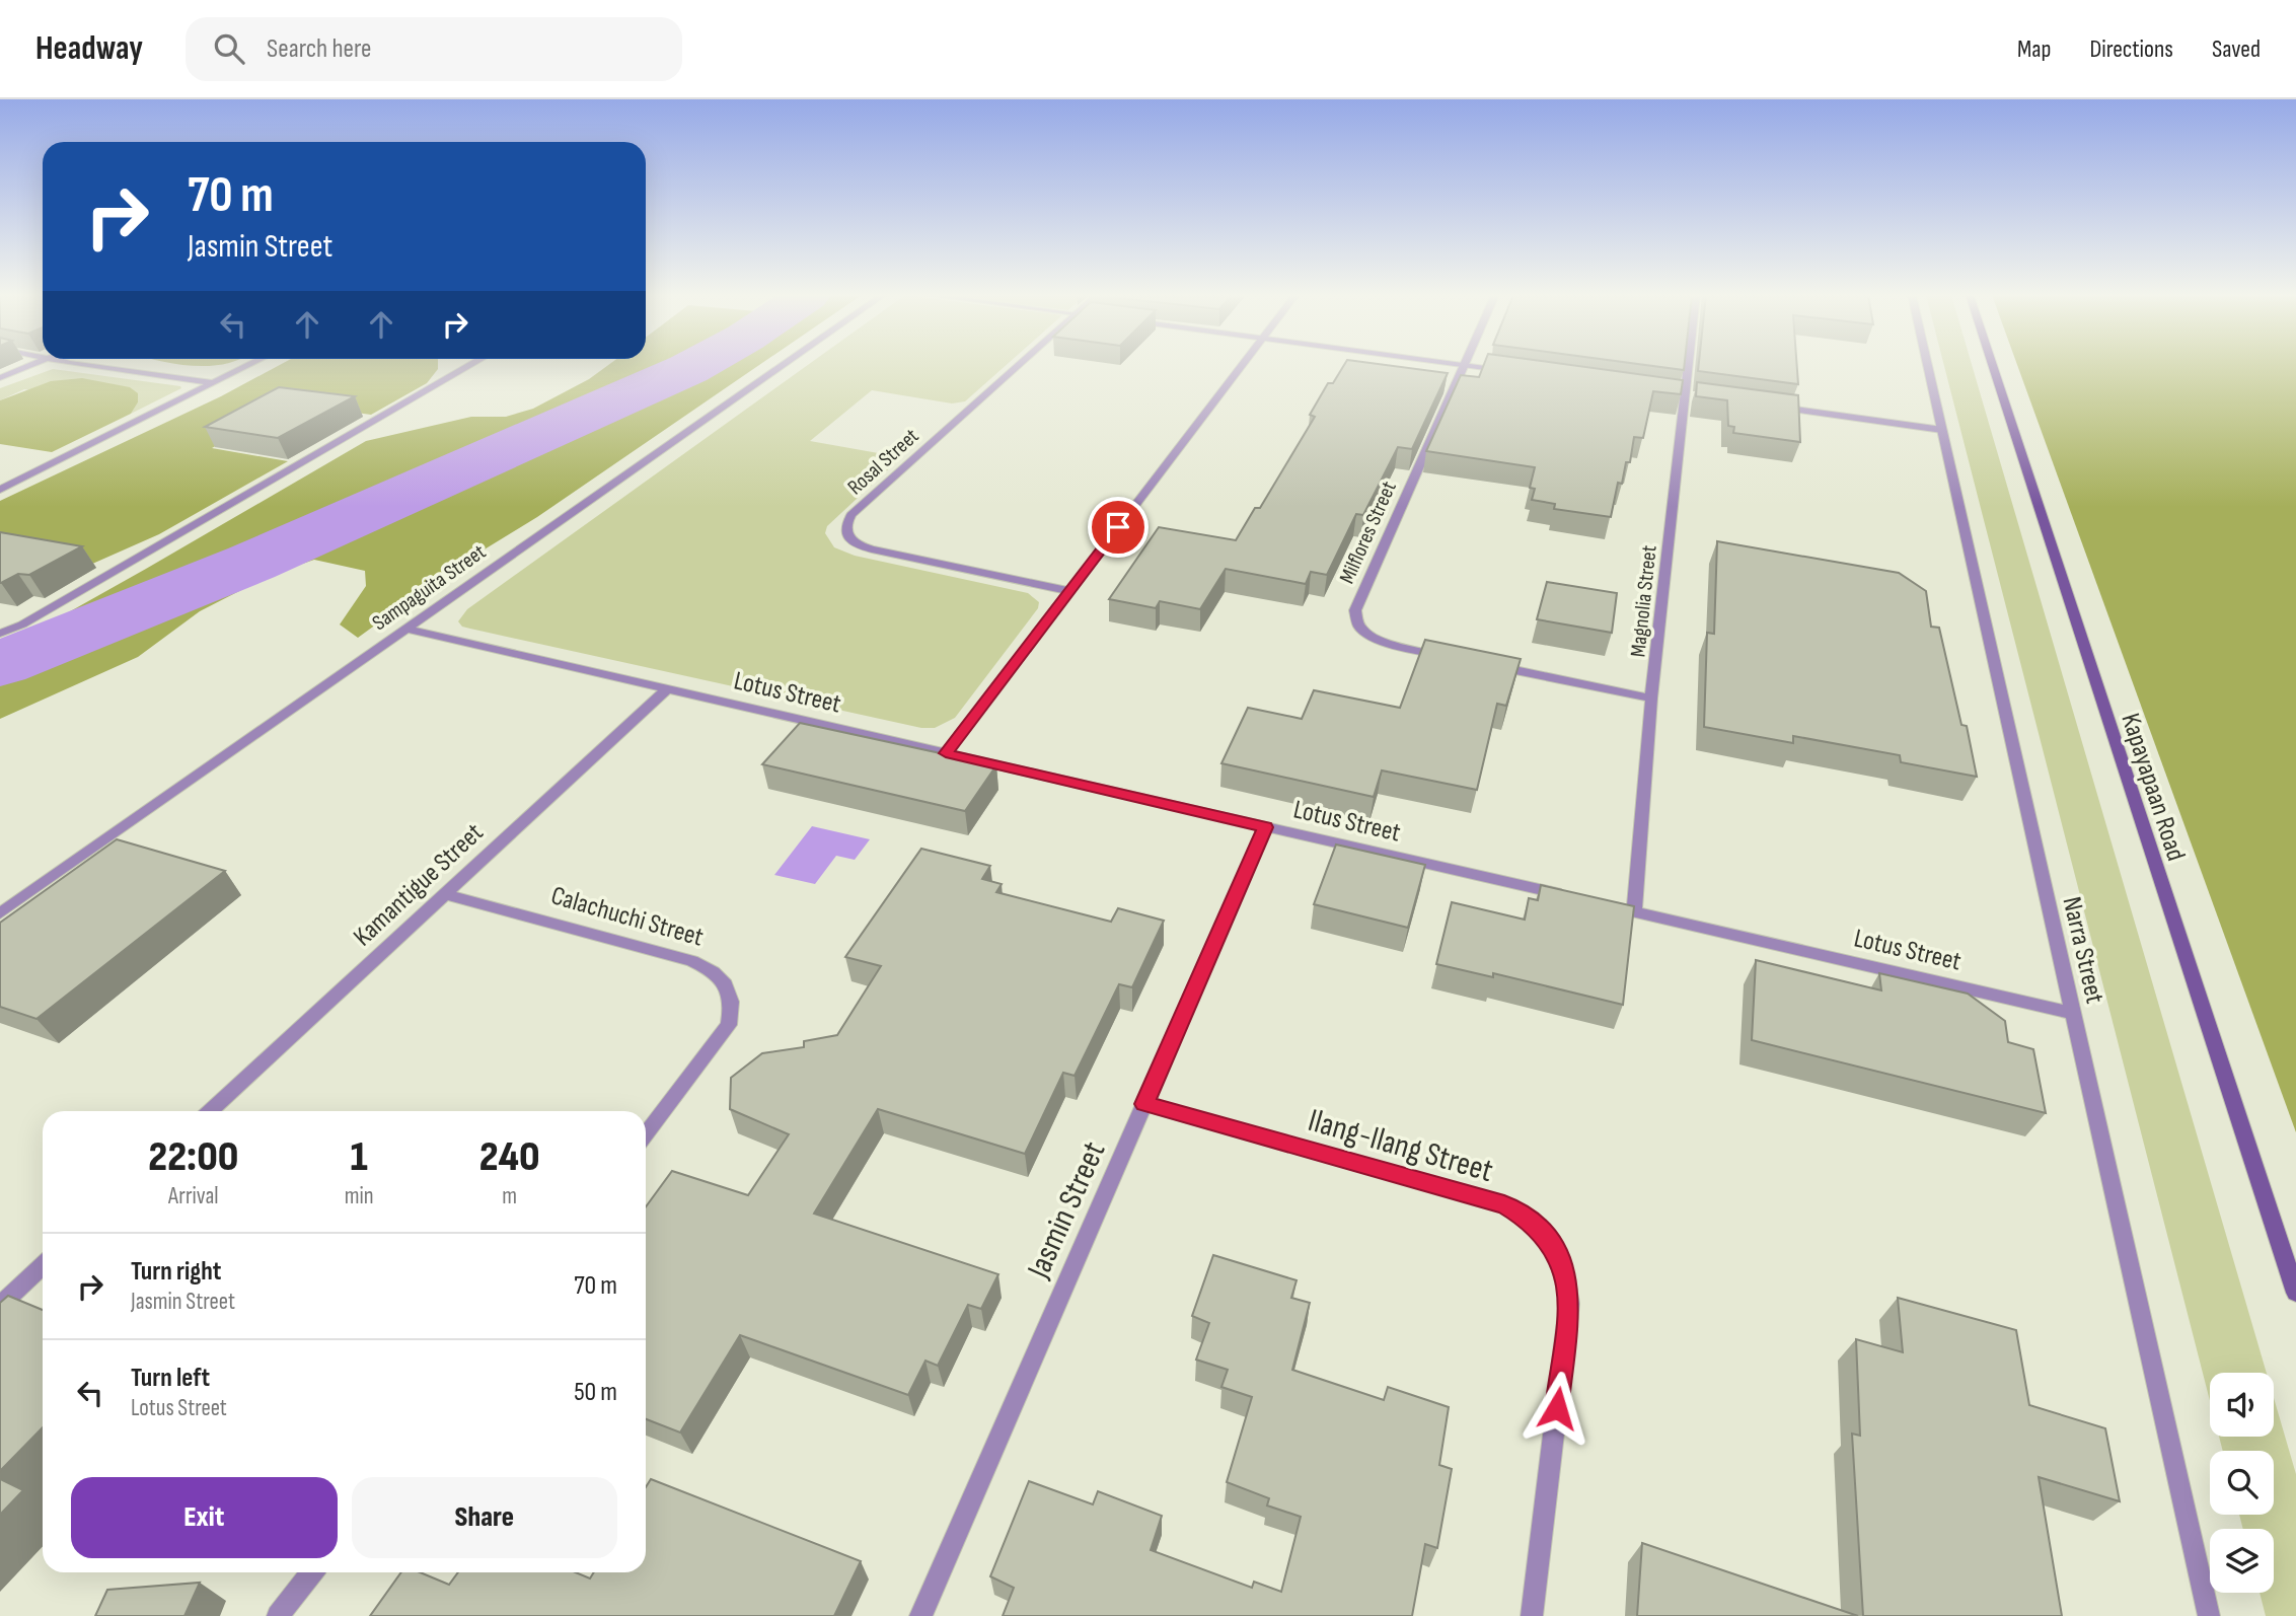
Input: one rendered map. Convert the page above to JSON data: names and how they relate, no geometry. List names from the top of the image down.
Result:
{
  "streets": {
    "street": [
      "Rosal Street",
      "Milflores Street",
      "Sampaguita Street",
      "Magnolia Street",
      "Lotus Street",
      "Kapayapaan Road",
      "Kamantigue Street",
      "Calachuchi Street",
      "Narra Street",
      "Ilang-Ilang Street",
      "Jasmin Street"
    ]
  },
  "crossings": [
    ["Sampaguita Street", "Lotus Street"],
    ["Magnolia Street", "Lotus Street"],
    ["Lotus Street", "Kamantigue Street"],
    ["Lotus Street", "Narra Street"],
    ["Lotus Street", "Jasmin Street"],
    ["Kamantigue Street", "Calachuchi Street"],
    ["Ilang-Ilang Street", "Jasmin Street"]
  ],
  "page": {
    "header": "Headway",
    "search": "Search here",
    "nav": ["Map", "Directions", "Saved"],
    "turn": ["70 m", "Jasmin Street"],
    "eta": [
      "22:00",
      "Arrival",
      "1",
      "min",
      "240",
      "m"
    ],
    "list": [
      {
        "name": "Turn right",
        "note": "Jasmin Street",
        "value": "70 m"
      },
      {
        "name": "Turn left",
        "note": "Lotus Street",
        "value": "50 m"
      }
    ],
    "buttons": ["Exit", "Share"]
  }
}
